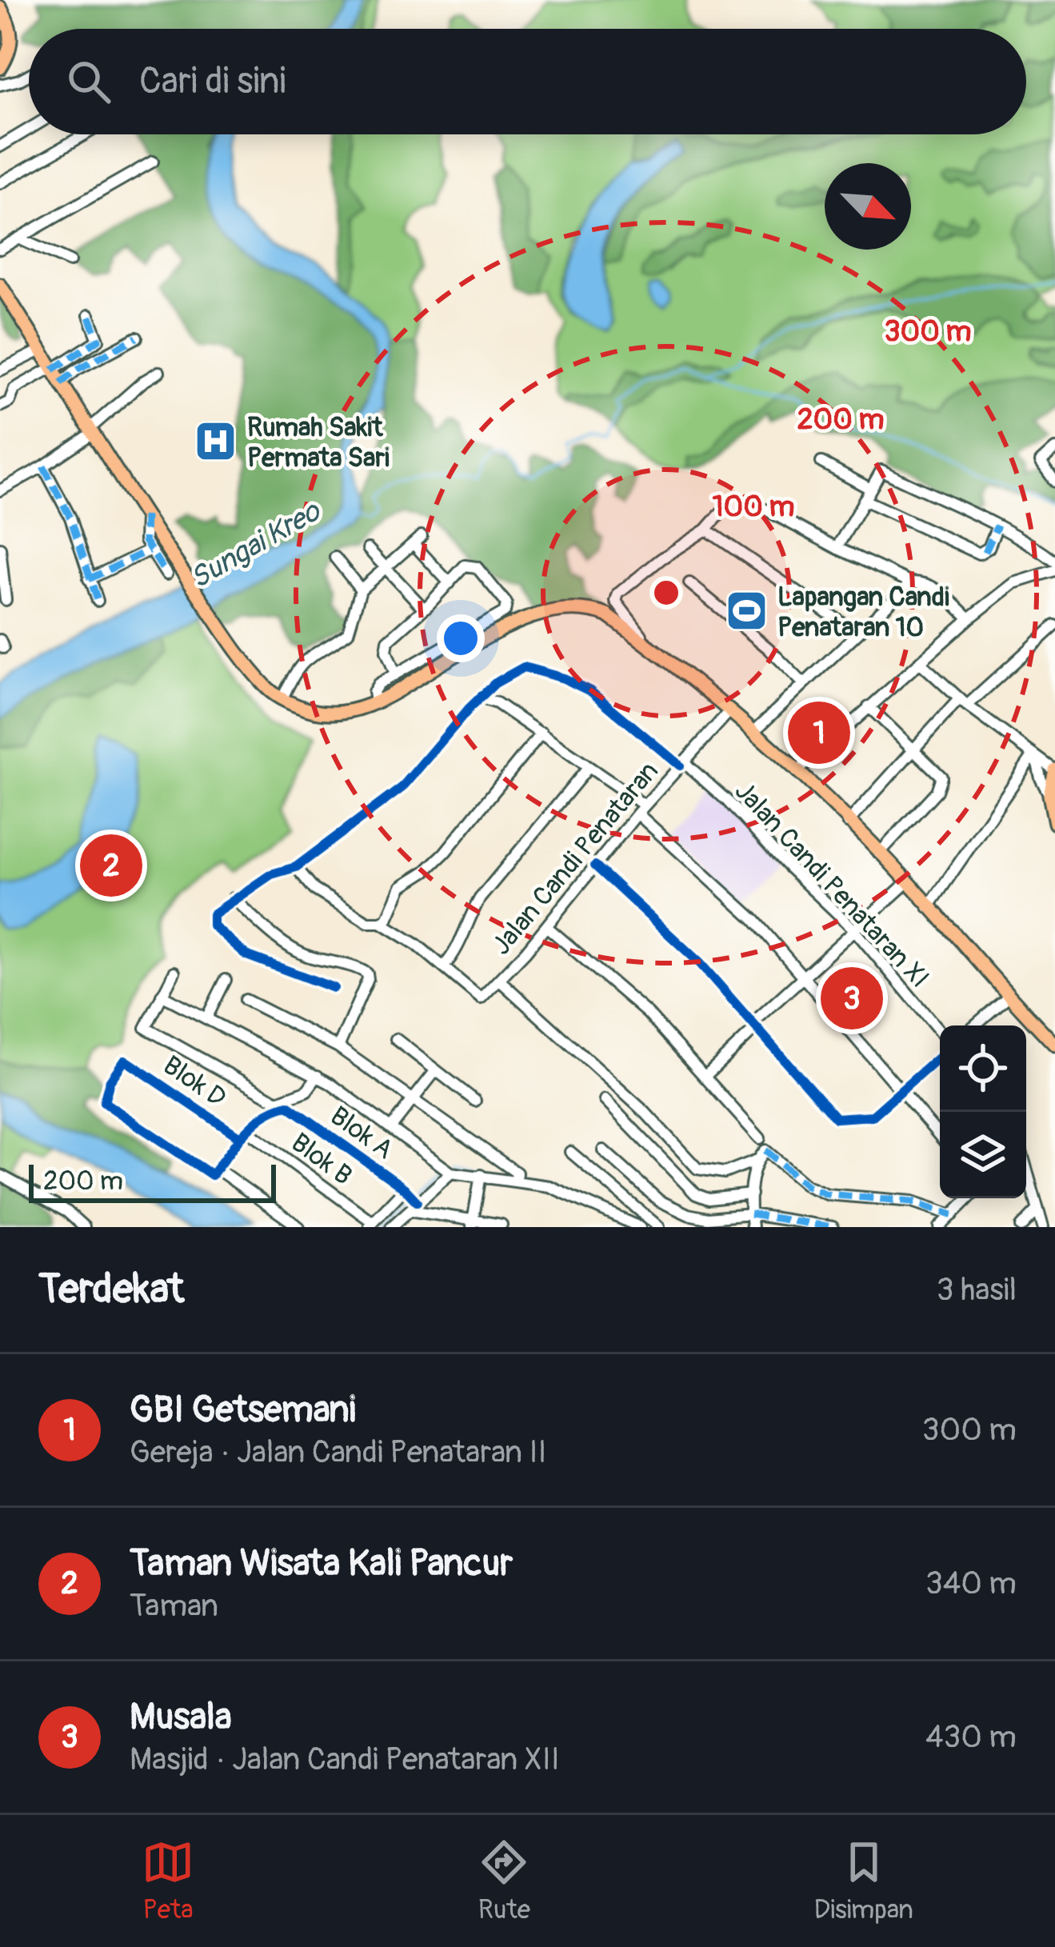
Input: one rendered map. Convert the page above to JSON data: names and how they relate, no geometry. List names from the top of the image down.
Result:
{
  "streets": {
    "street": [
      "Jalan Candi Penataran",
      "Jalan Candi Penataran XI",
      "Blok D",
      "Blok A",
      "Blok B"
    ]
  },
  "crossings": [
    ["Jalan Candi Penataran", "Jalan Candi Penataran XI"],
    ["Blok D", "Blok A"],
    ["Blok D", "Blok B"]
  ],
  "water": ["Sungai Kreo"],
  "places": {
    "hospital": ["Rumah Sakit Permata Sari"],
    "sports": ["Lapangan Candi Penataran 10"]
  },
  "scale_bar": "200 m",
  "north": "bottom right",
  "page": {
    "search": "Cari di sini",
    "pins": ["1", "2", "3"],
    "scale": "200 m",
    "heading": ["Terdekat", "3 hasil"],
    "list": [
      {
        "mark": "1",
        "name": "GBI Getsemani",
        "note": "Gereja · Jalan Candi Penataran II",
        "value": "300 m"
      },
      {
        "mark": "2",
        "name": "Taman Wisata Kali Pancur",
        "note": "Taman",
        "value": "340 m"
      },
      {
        "mark": "3",
        "name": "Musala",
        "note": "Masjid · Jalan Candi Penataran XII",
        "value": "430 m"
      }
    ],
    "nav": ["Peta", "Rute", "Disimpan"]
  },
  "rings": ["300 m", "200 m", "100 m"]
}
